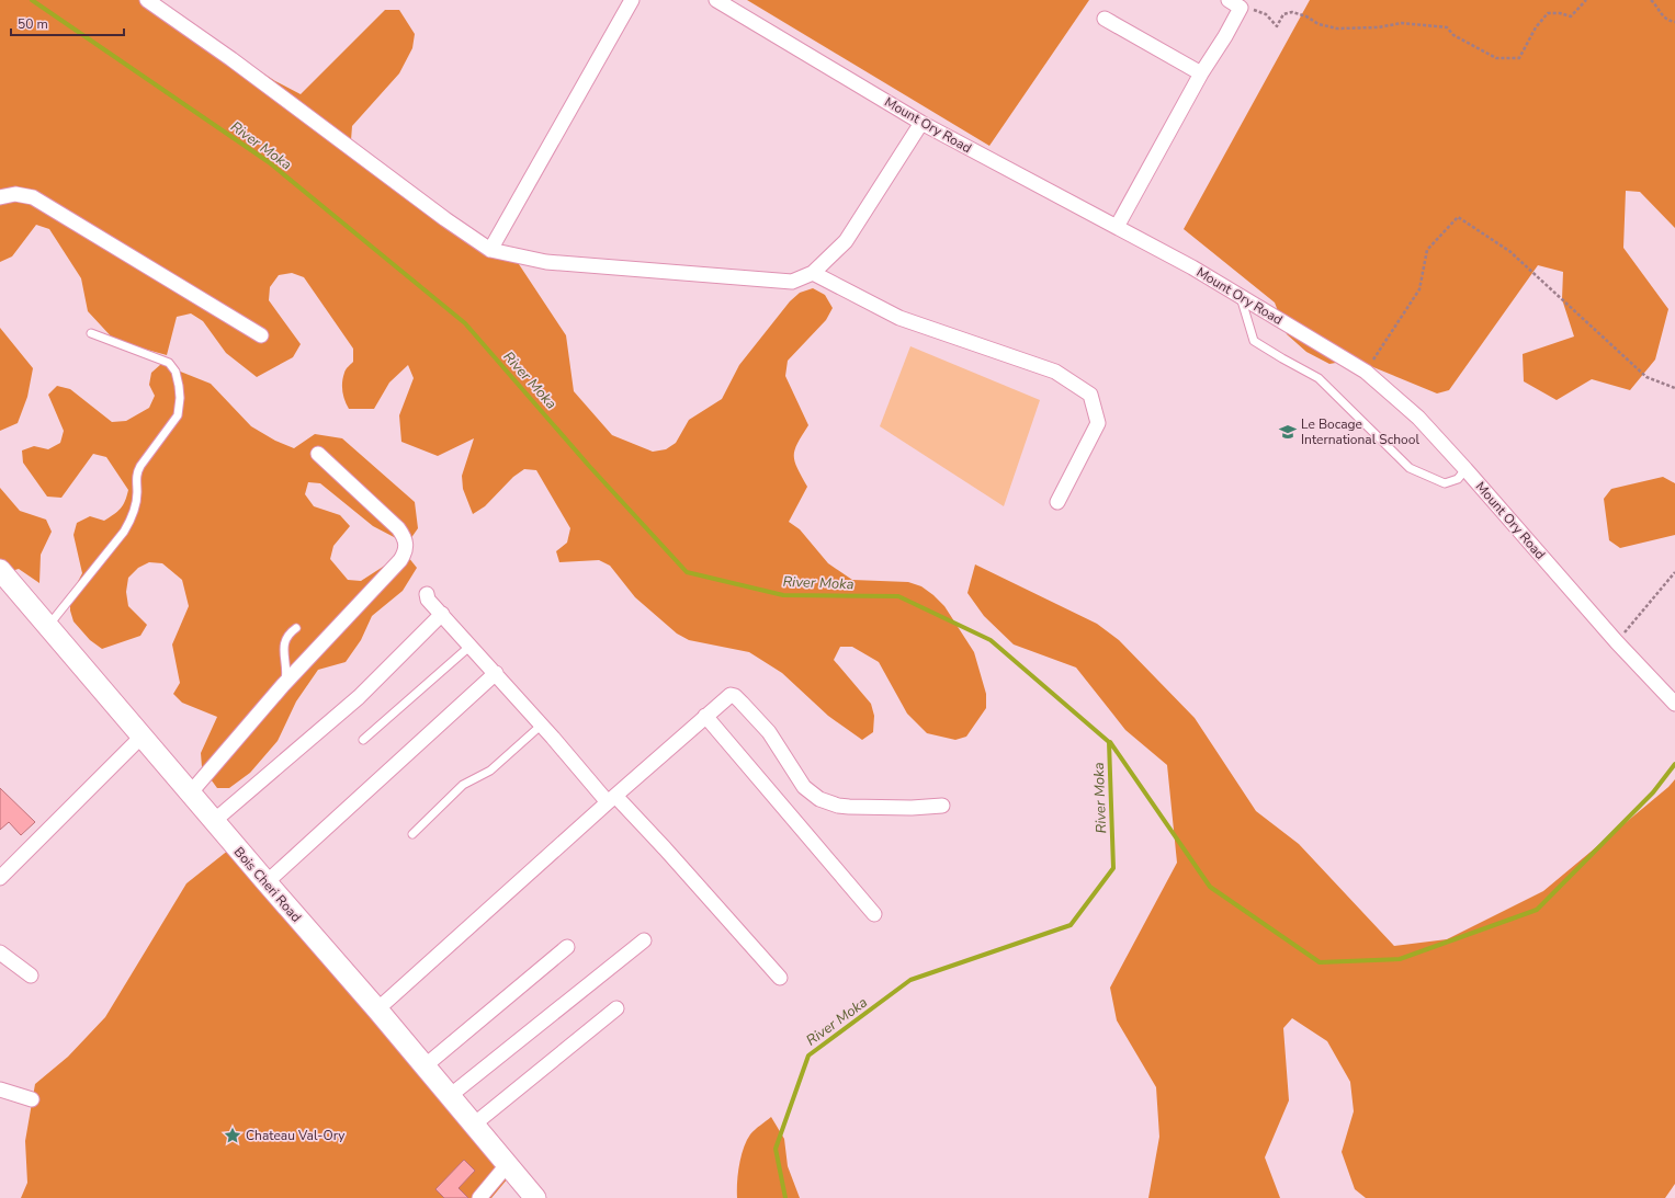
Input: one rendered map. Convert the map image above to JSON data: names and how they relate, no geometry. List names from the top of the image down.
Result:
{
  "streets": {
    "main road": ["Bois Cheri Road"],
    "street": ["Mount Ory Road"]
  },
  "water": ["River Moka"],
  "places": {
    "school or university": ["Le Bocage International School"],
    "place": ["Chateau Val-Ory"]
  },
  "scale_bar": "50 m"
}
